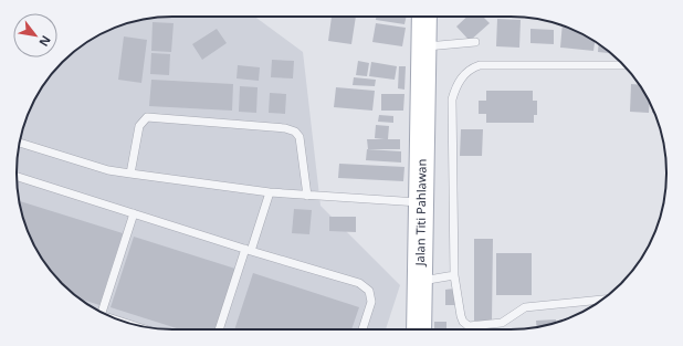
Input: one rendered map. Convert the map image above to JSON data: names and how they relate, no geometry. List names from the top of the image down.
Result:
{
  "streets": {
    "main road": ["Jalan Titi Pahlawan"]
  },
  "north": "bottom right"
}
